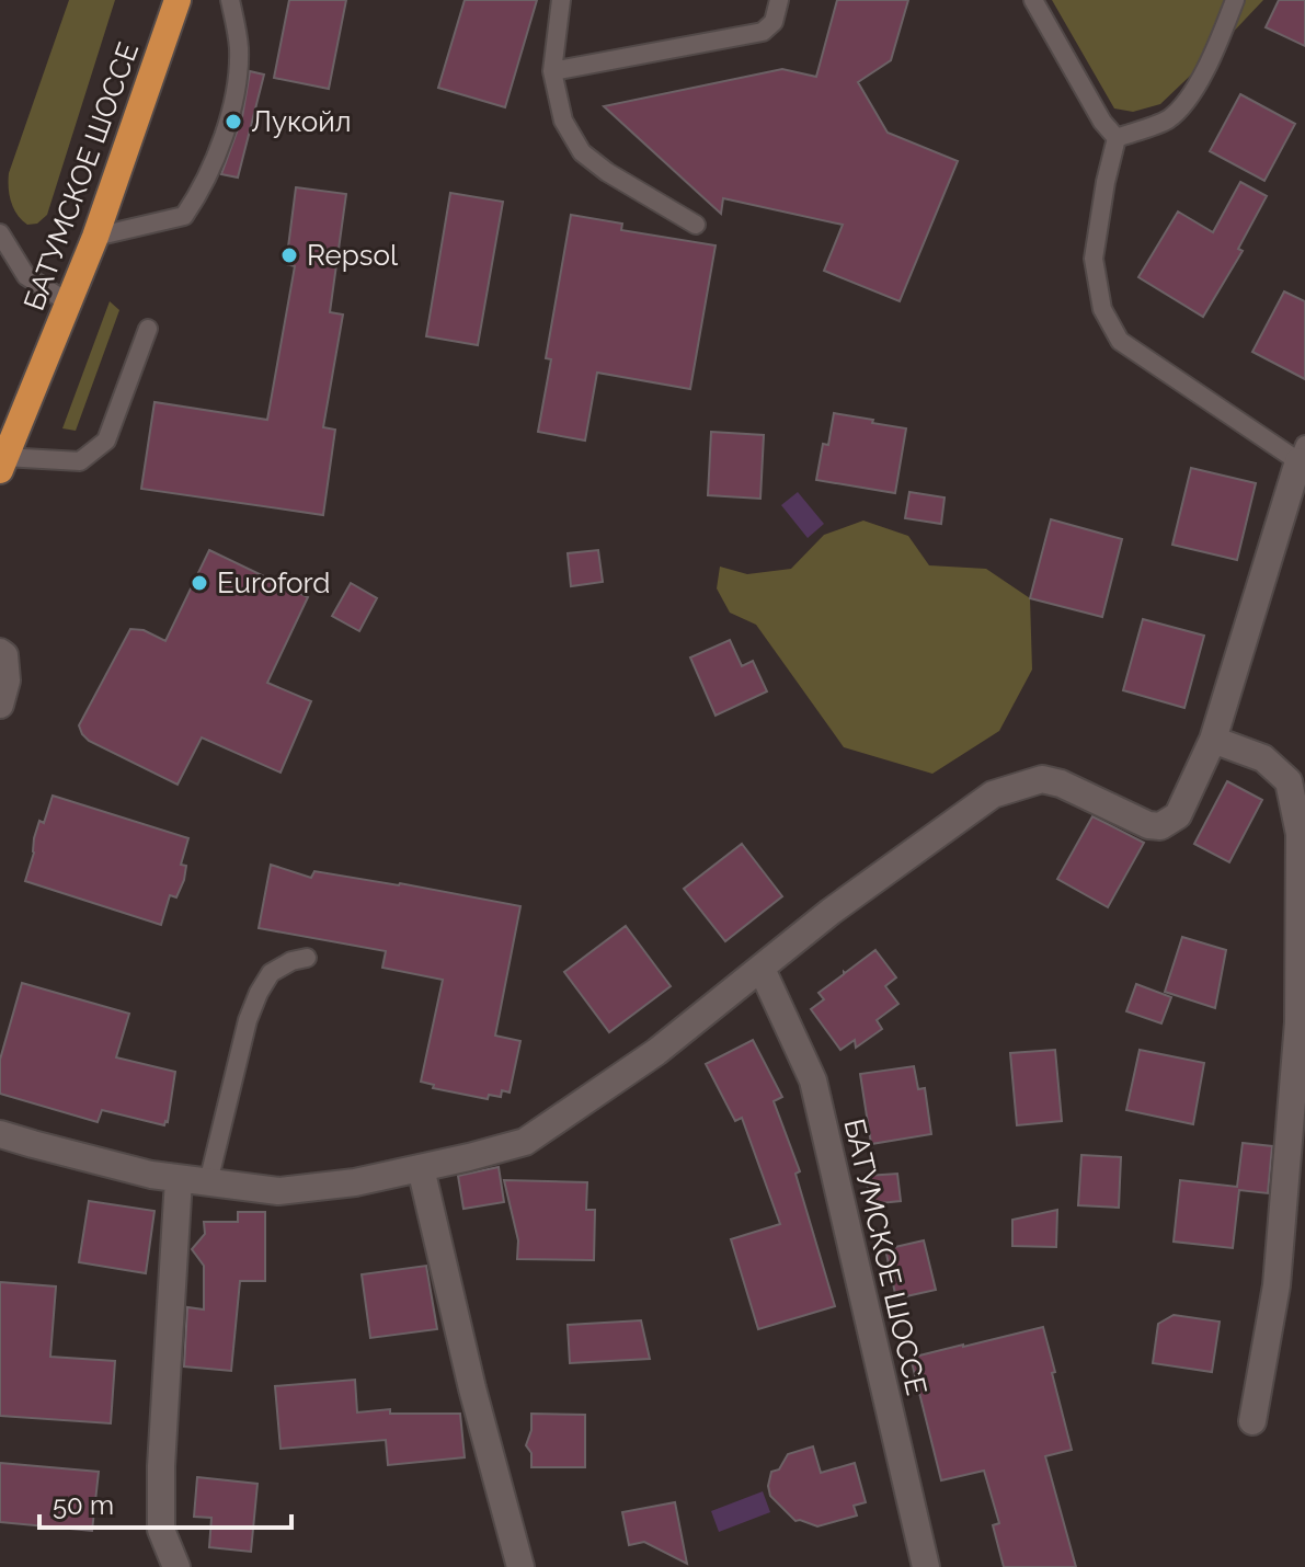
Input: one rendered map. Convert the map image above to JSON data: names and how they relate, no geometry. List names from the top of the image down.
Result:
{
  "streets": {
    "highway": ["БАТУМСКОЕ ШОССЕ"]
  },
  "places": ["Лукойл", "Repsol", "Euroford"],
  "scale_bar": "50 m"
}
